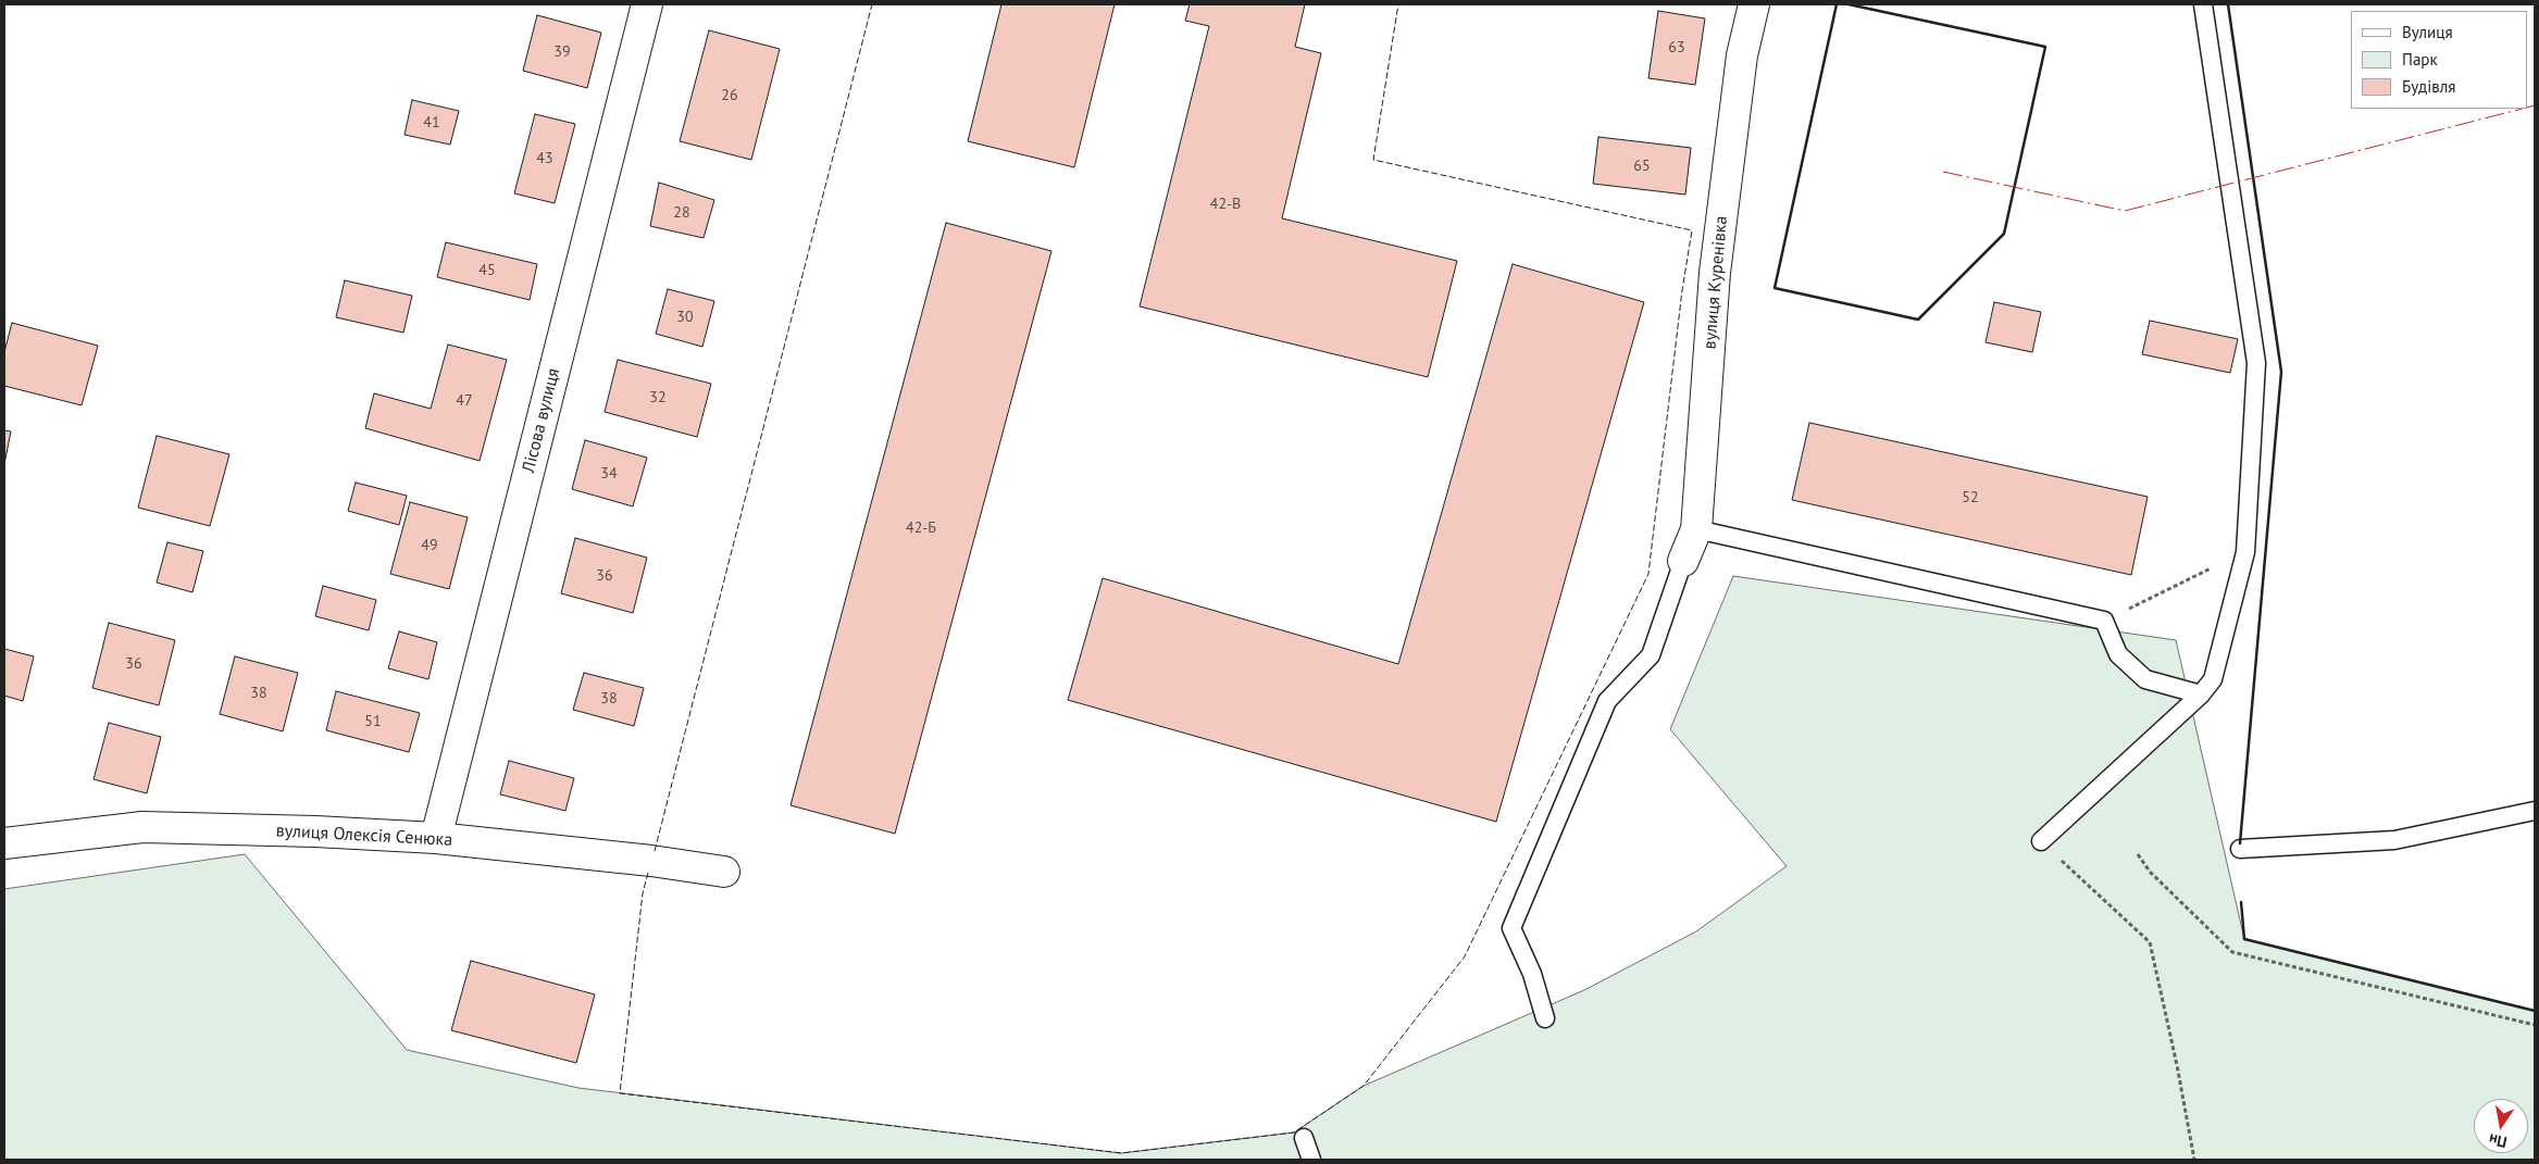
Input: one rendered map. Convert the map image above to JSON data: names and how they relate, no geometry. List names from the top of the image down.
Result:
{
  "streets": {
    "street": ["вулиця Куренівка", "Лісова вулиця", "вулиця Олексія Сенюка"]
  },
  "crossings": [
    ["Лісова вулиця", "вулиця Олексія Сенюка"]
  ],
  "house_numbers": [
    "63",
    "39",
    "26",
    "41",
    "43",
    "65",
    "42-В",
    "28",
    "45",
    "30",
    "32",
    "47",
    "34",
    "52",
    "42-Б",
    "49",
    "36",
    "36",
    "38",
    "38",
    "51"
  ],
  "legend": ["Вулиця", "Парк", "Будівля"],
  "north": "bottom"
}
